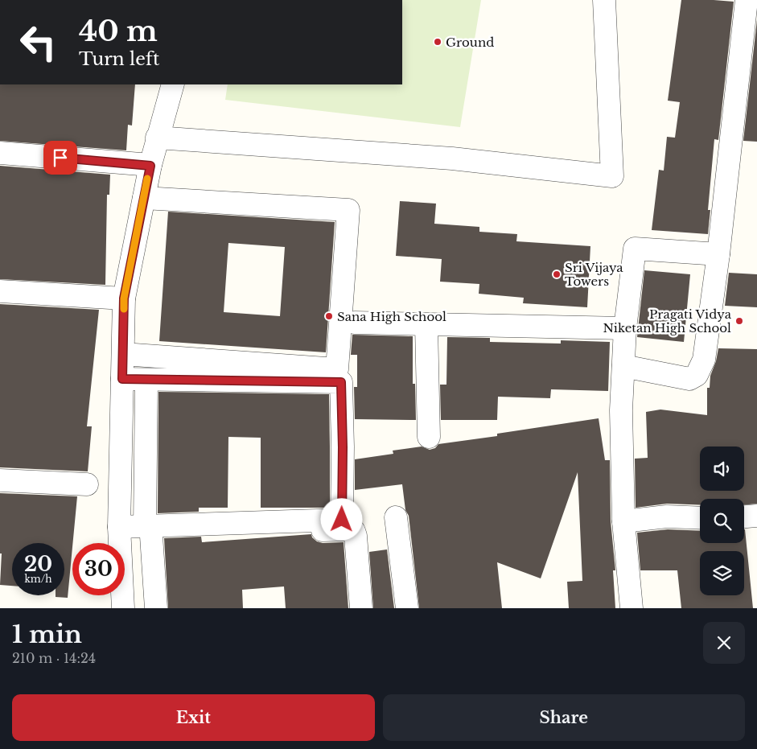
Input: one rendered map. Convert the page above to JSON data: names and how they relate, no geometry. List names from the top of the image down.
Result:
{
  "places": [
    "Ground",
    "Sri Vijaya Towers",
    "Sana High School",
    "Pragati Vidya Niketan High School"
  ],
  "page": {
    "turn": ["40 m", "Turn left"],
    "speed": "20 km/h",
    "limit": "30",
    "heading": ["1 min", "210 m · 14:24"],
    "buttons": ["Exit", "Share"]
  }
}
